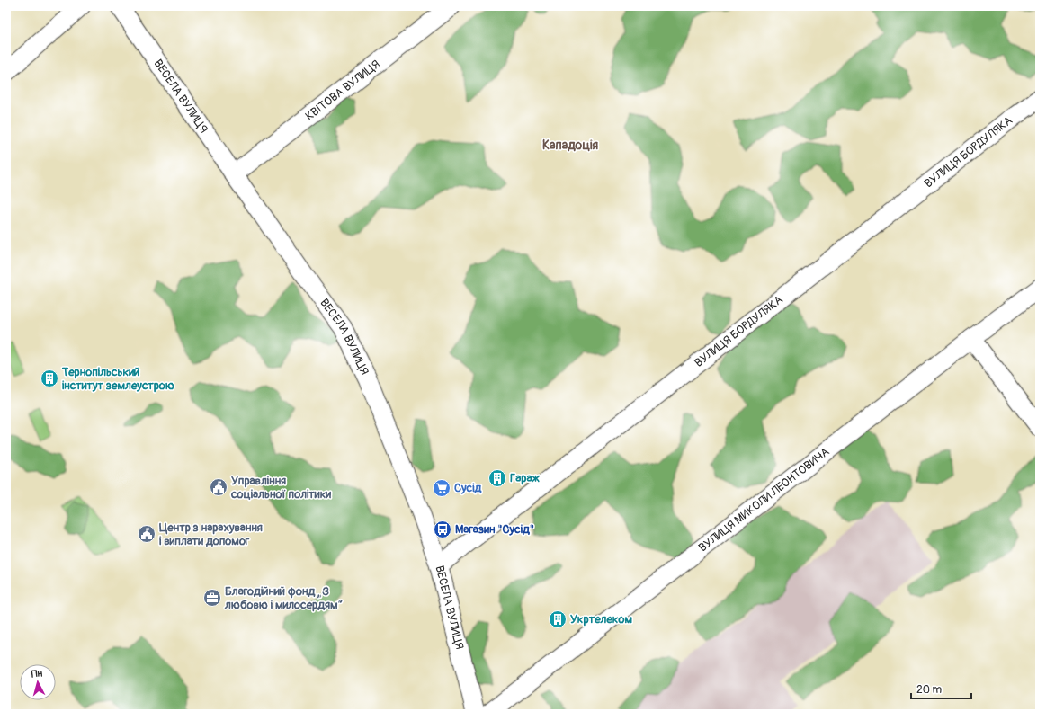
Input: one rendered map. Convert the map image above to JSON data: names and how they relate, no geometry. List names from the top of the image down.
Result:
{
  "streets": {
    "street": [
      "КВІТОВА ВУЛИЦЯ",
      "ВЕСЕЛА ВУЛИЦЯ",
      "ВУЛИЦЯ БОРДУЛЯКА",
      "ВУЛИЦЯ МИКОЛИ ЛЕОНТОВИЧА"
    ]
  },
  "crossings": [
    ["КВІТОВА ВУЛИЦЯ", "ВЕСЕЛА ВУЛИЦЯ"],
    ["ВЕСЕЛА ВУЛИЦЯ", "ВУЛИЦЯ БОРДУЛЯКА"]
  ],
  "districts": ["Кападоція"],
  "places": {
    "building": ["Тернопільський інститут землеустрою", "Гараж", "Укртелеком"],
    "public building": ["Управління соціальної політики", "Центр з нарахування і виплати допомог"],
    "supermarket": ["Сусід"],
    "bus stop": ["Магазин \"Сусід\""],
    "office": ["Благодійний фонд „З любовю і милосердям“"]
  },
  "scale_bar": "20 m",
  "north": "top"
}
